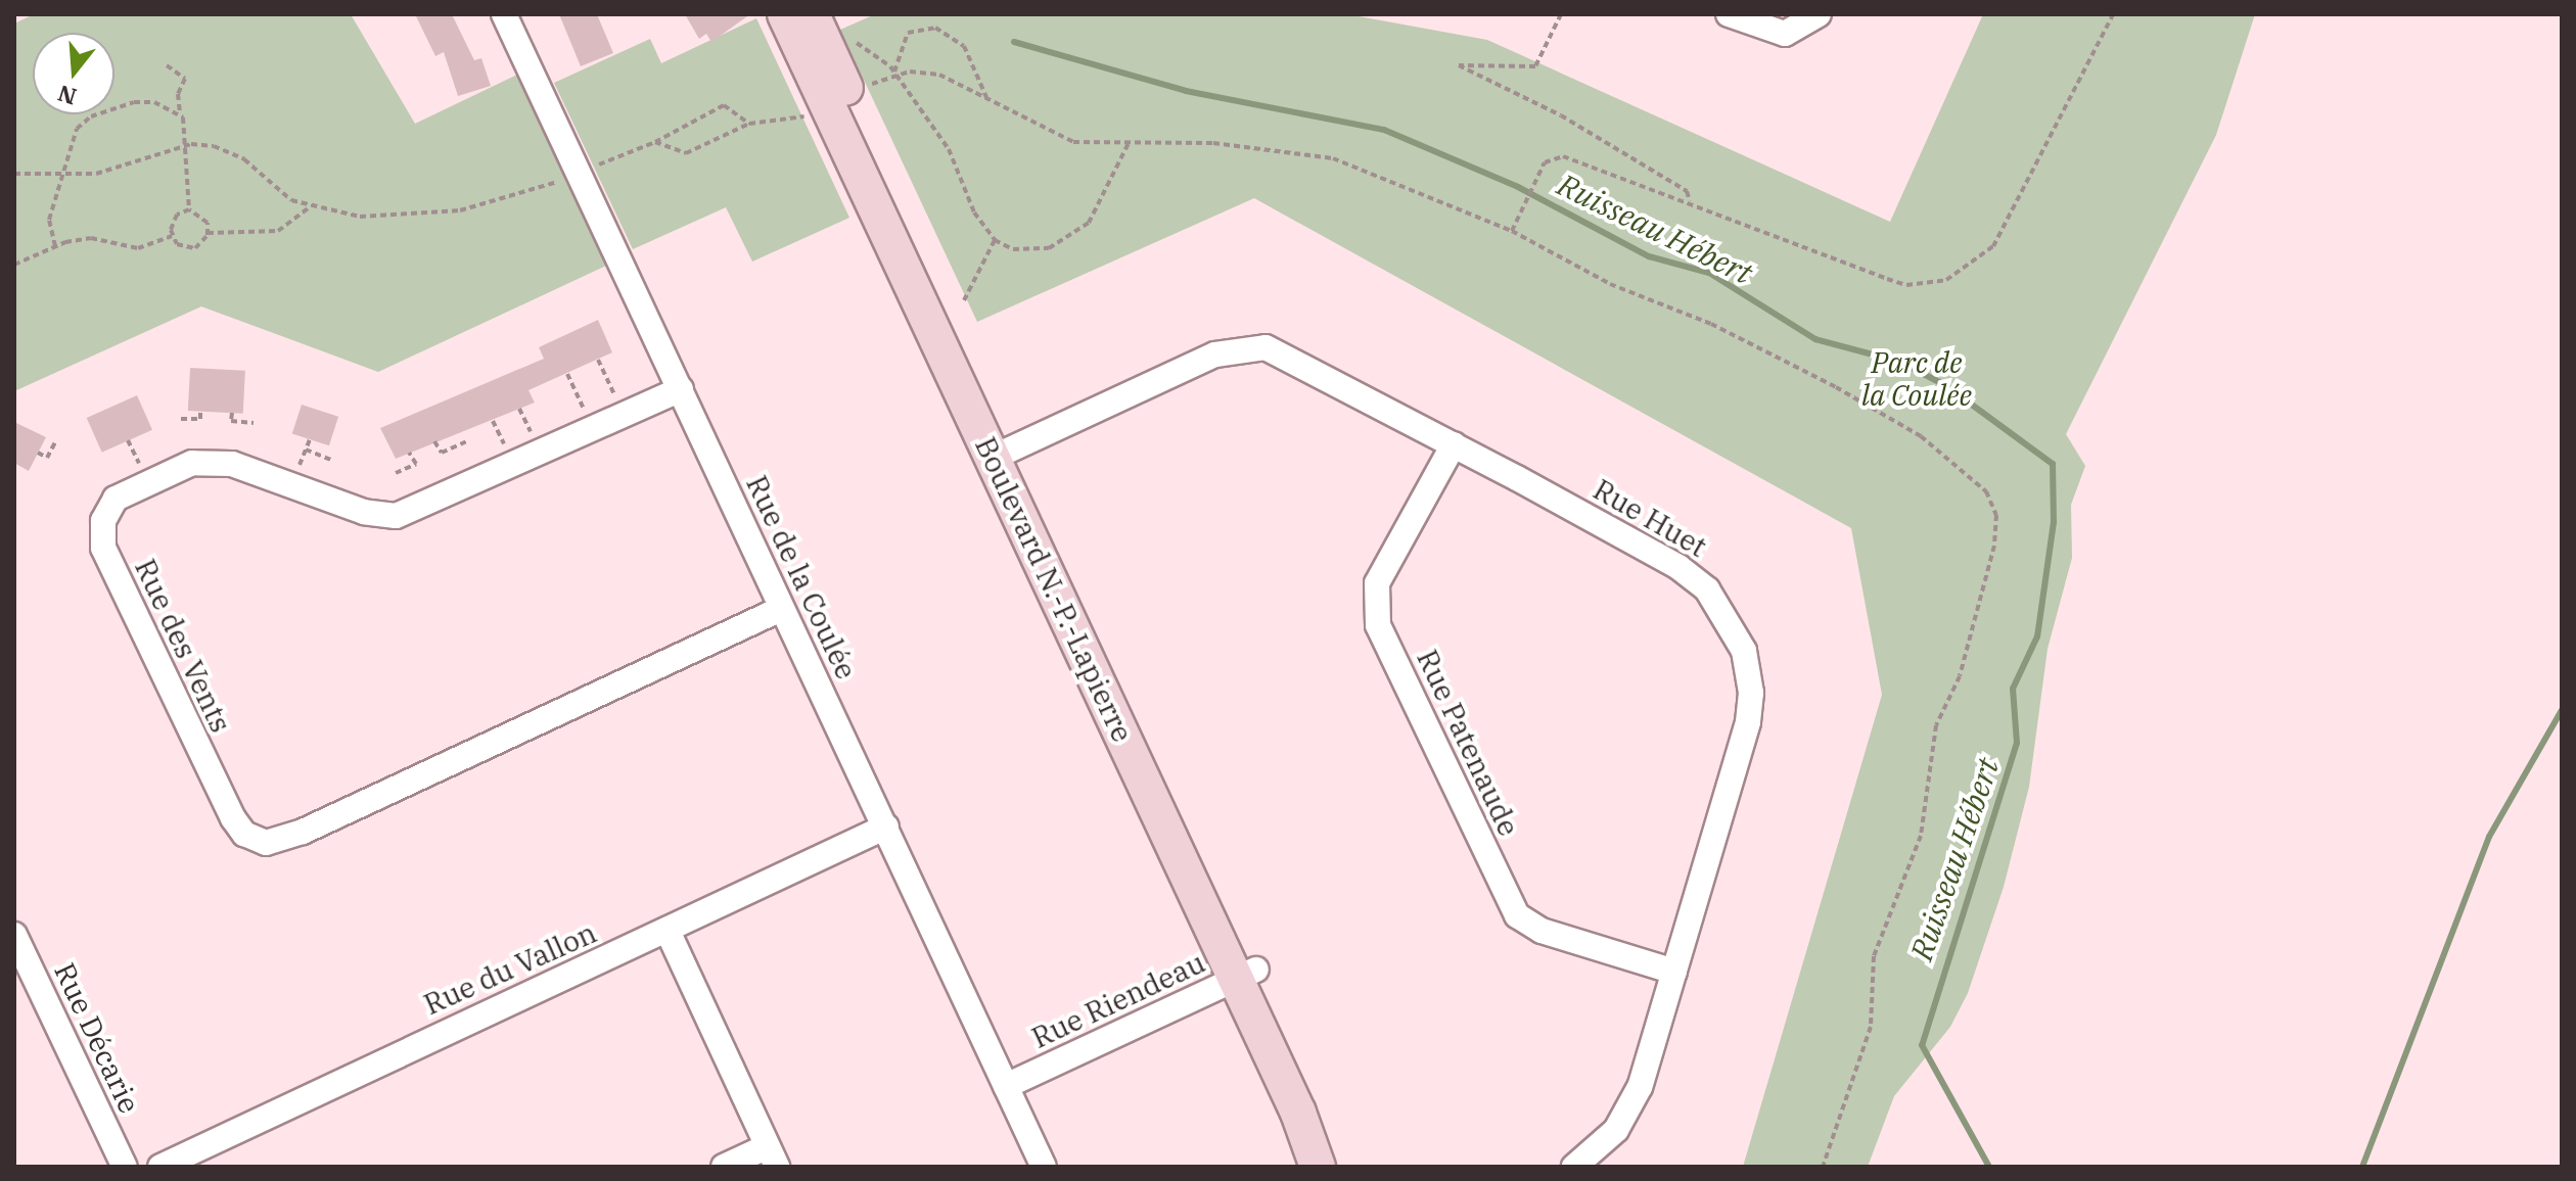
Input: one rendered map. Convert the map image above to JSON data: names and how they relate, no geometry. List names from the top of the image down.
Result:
{
  "streets": {
    "street": [
      "Rue Huet",
      "Rue de la Coulée",
      "Boulevard N.-P.-Lapierre",
      "Rue des Vents",
      "Rue Patenaude",
      "Rue du Vallon",
      "Rue Riendeau",
      "Rue Décarie"
    ]
  },
  "crossings": [
    ["Rue Huet", "Boulevard N.-P.-Lapierre"],
    ["Rue Huet", "Rue Patenaude"],
    ["Rue de la Coulée", "Rue des Vents"],
    ["Rue de la Coulée", "Rue du Vallon"],
    ["Rue de la Coulée", "Rue Riendeau"],
    ["Boulevard N.-P.-Lapierre", "Rue Riendeau"]
  ],
  "water": ["Ruisseau Hébert"],
  "parks": ["Parc de la Coulée"],
  "north": "bottom"
}
